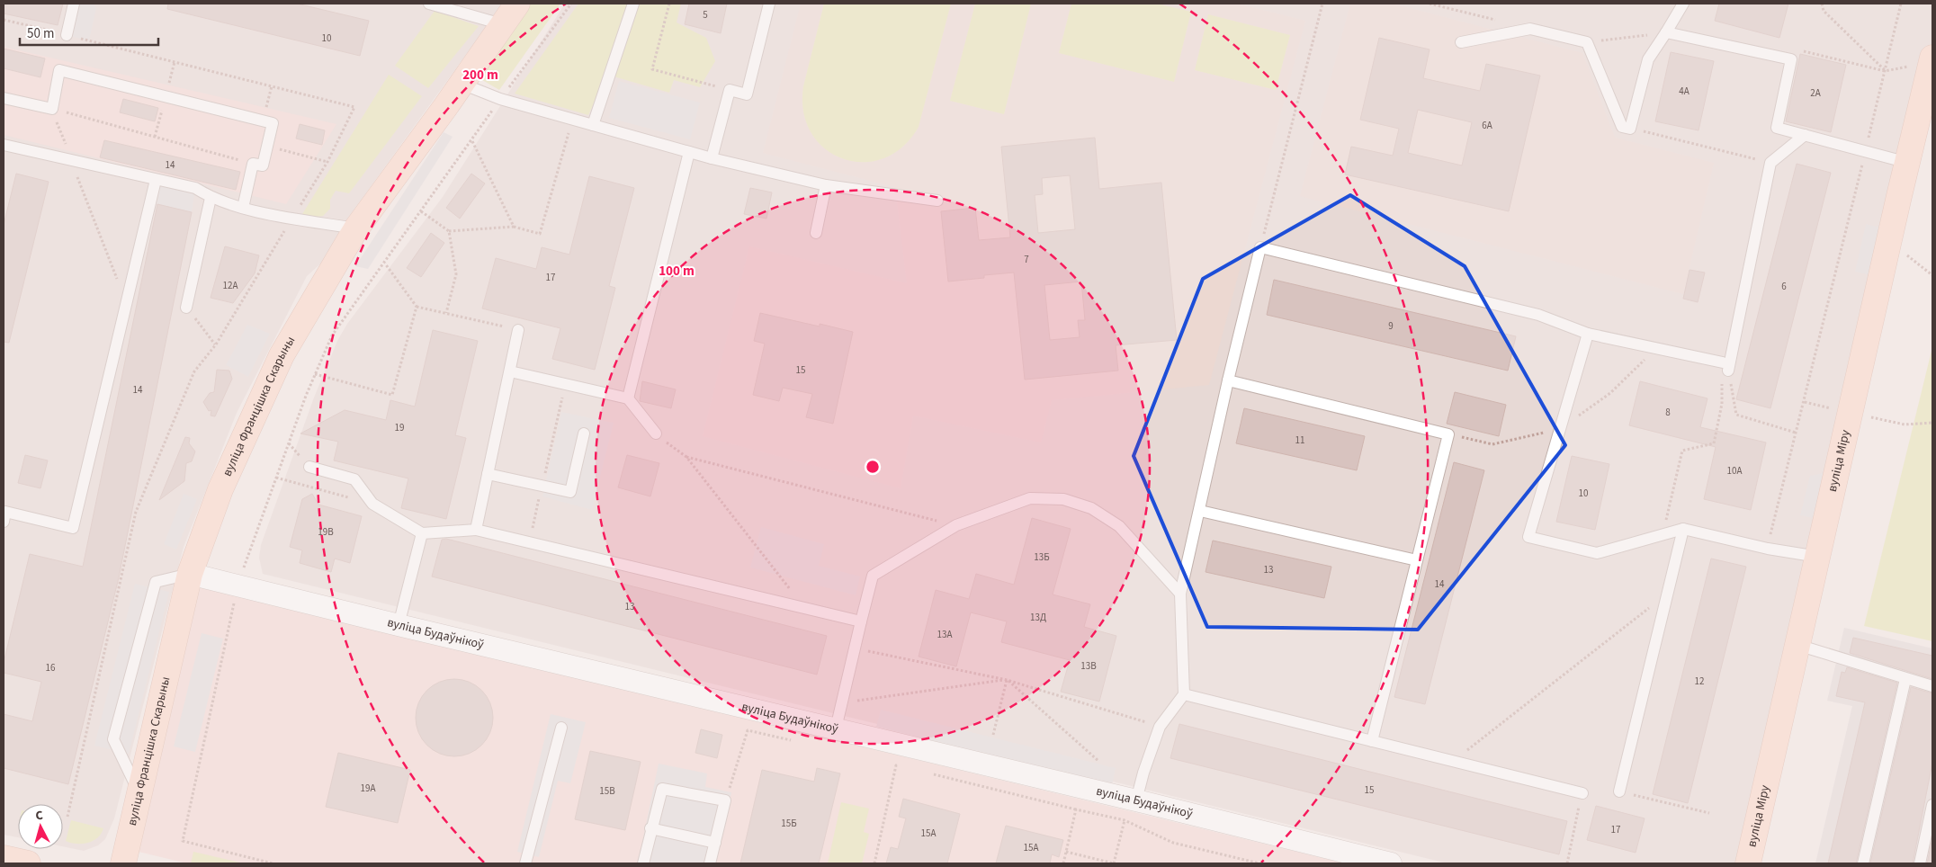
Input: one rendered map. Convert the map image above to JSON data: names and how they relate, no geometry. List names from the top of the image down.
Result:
{
  "streets": {
    "main road": ["вуліца Францішка Скарыны", "вуліца Міру"],
    "street": ["вуліца Будаўнікоў"]
  },
  "crossings": [
    ["вуліца Францішка Скарыны", "вуліца Будаўнікоў"]
  ],
  "house_numbers": [
    "5",
    "10",
    "4А",
    "2А",
    "6А",
    "14",
    "7",
    "17",
    "12А",
    "6",
    "9",
    "15",
    "14",
    "8",
    "19",
    "11",
    "10А",
    "10",
    "19В",
    "13Б",
    "13",
    "14",
    "13",
    "13Д",
    "13А",
    "13В",
    "16",
    "12",
    "19А",
    "15",
    "15В",
    "15Б",
    "17",
    "15А",
    "15А"
  ],
  "scale_bar": "50 m",
  "north": "top",
  "rings": ["200 m", "100 m"]
}
